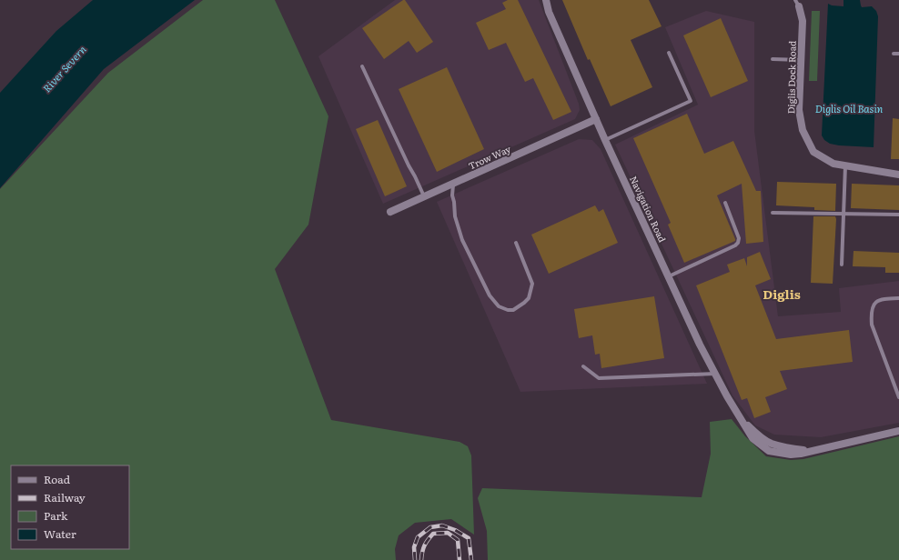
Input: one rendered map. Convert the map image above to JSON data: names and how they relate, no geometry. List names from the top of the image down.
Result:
{
  "streets": {
    "street": ["Diglis Dock Road", "Trow Way", "Navigation Road"]
  },
  "crossings": [
    ["Trow Way", "Navigation Road"]
  ],
  "districts": ["Diglis"],
  "water": ["River Severn", "Diglis Oil Basin"],
  "legend": [
    "Road",
    "Railway",
    "Park",
    "Water"
  ]
}
